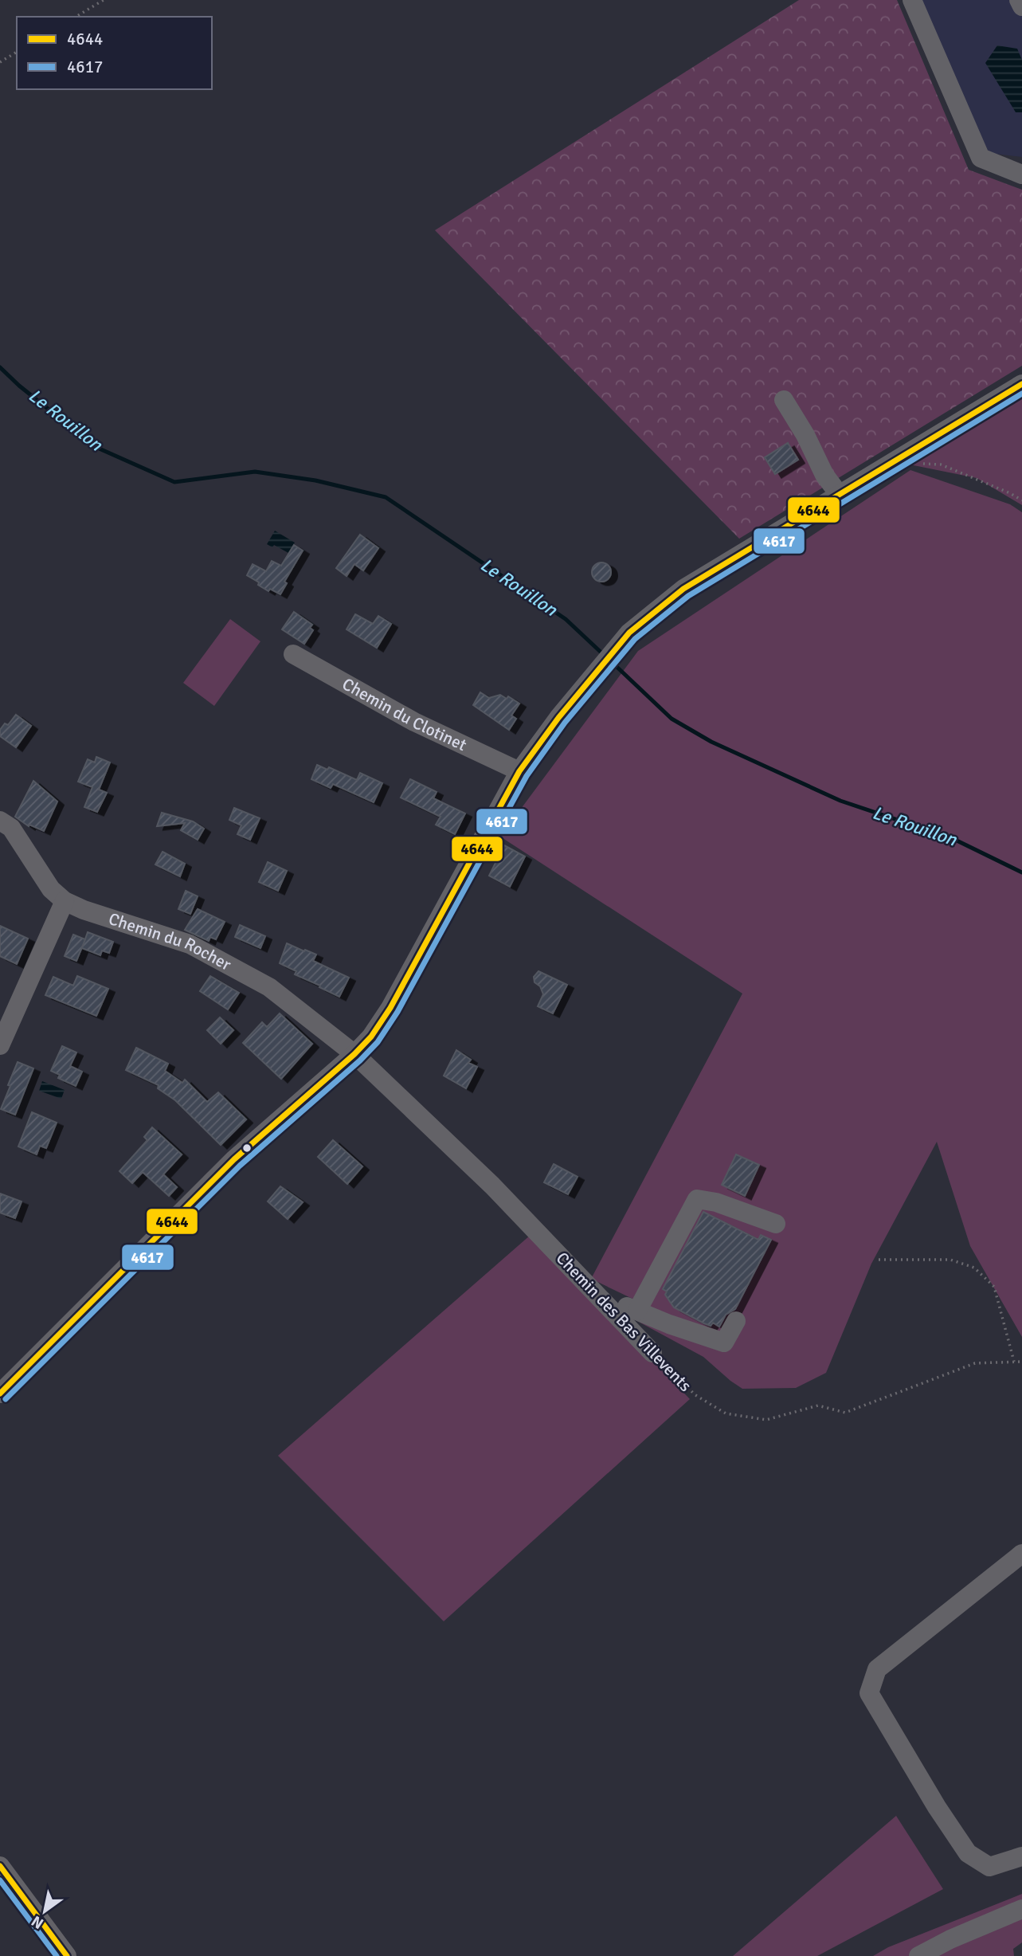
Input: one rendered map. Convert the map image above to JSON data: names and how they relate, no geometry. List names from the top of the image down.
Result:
{
  "streets": {
    "street": ["Chemin du Clotinet", "Chemin du Rocher", "Chemin des Bas Villevents"]
  },
  "crossings": [
    ["Chemin du Rocher", "Chemin des Bas Villevents"]
  ],
  "water": ["Le Rouillon"],
  "lines": ["transit line 4644", "transit line 4617"],
  "legend": ["4644", "4617"],
  "north": "bottom left"
}
